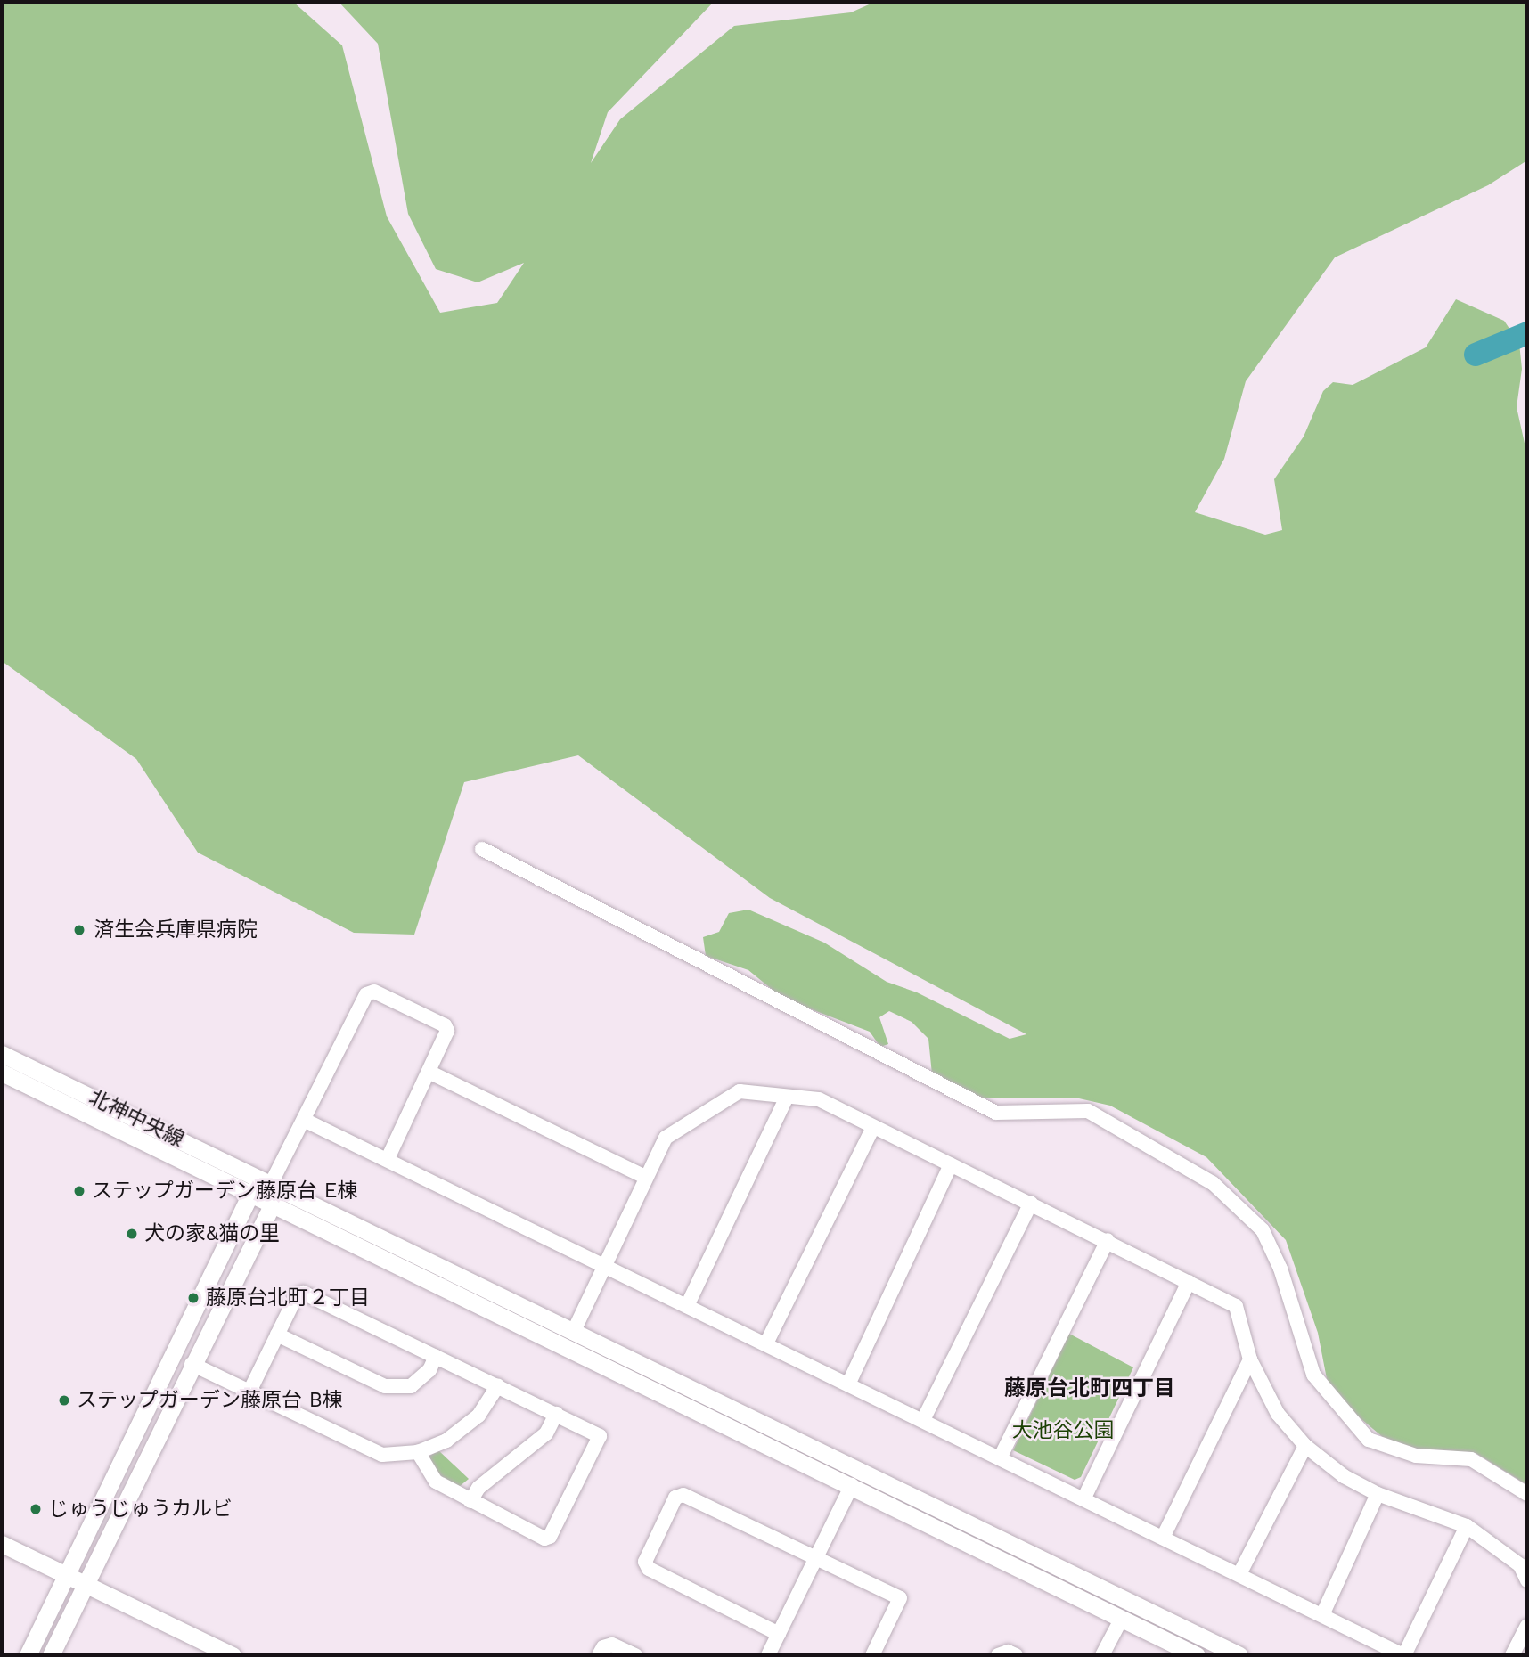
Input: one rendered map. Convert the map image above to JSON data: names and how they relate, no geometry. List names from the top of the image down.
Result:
{
  "streets": {
    "street": ["北神中央線"]
  },
  "districts": ["藤原台北町四丁目"],
  "parks": ["大池谷公園"],
  "places": [
    "済生会兵庫県病院",
    "ステップガーデン藤原台 E棟",
    "犬の家&猫の里",
    "藤原台北町２丁目",
    "ステップガーデン藤原台 B棟",
    "じゅうじゅうカルビ"
  ]
}
